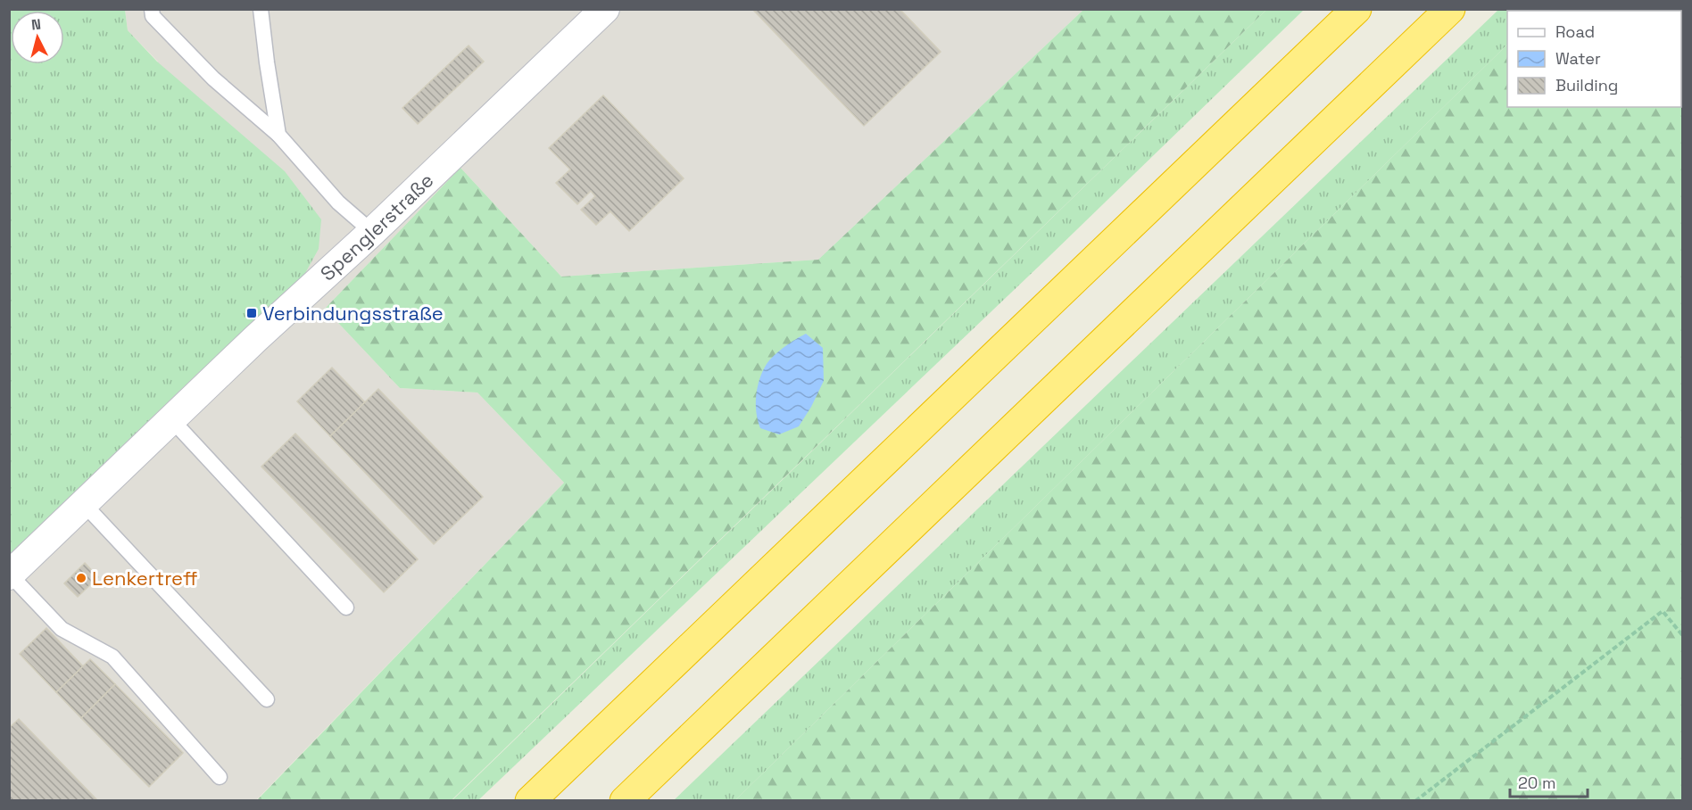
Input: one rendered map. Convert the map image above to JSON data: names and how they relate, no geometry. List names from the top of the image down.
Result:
{
  "streets": {
    "street": ["Spenglerstraße"]
  },
  "places": {
    "transit": ["Verbindungsstraße"],
    "other": ["Lenkertreff"]
  },
  "legend": ["Road", "Water", "Building"],
  "scale_bar": "20 m",
  "north": "top"
}
